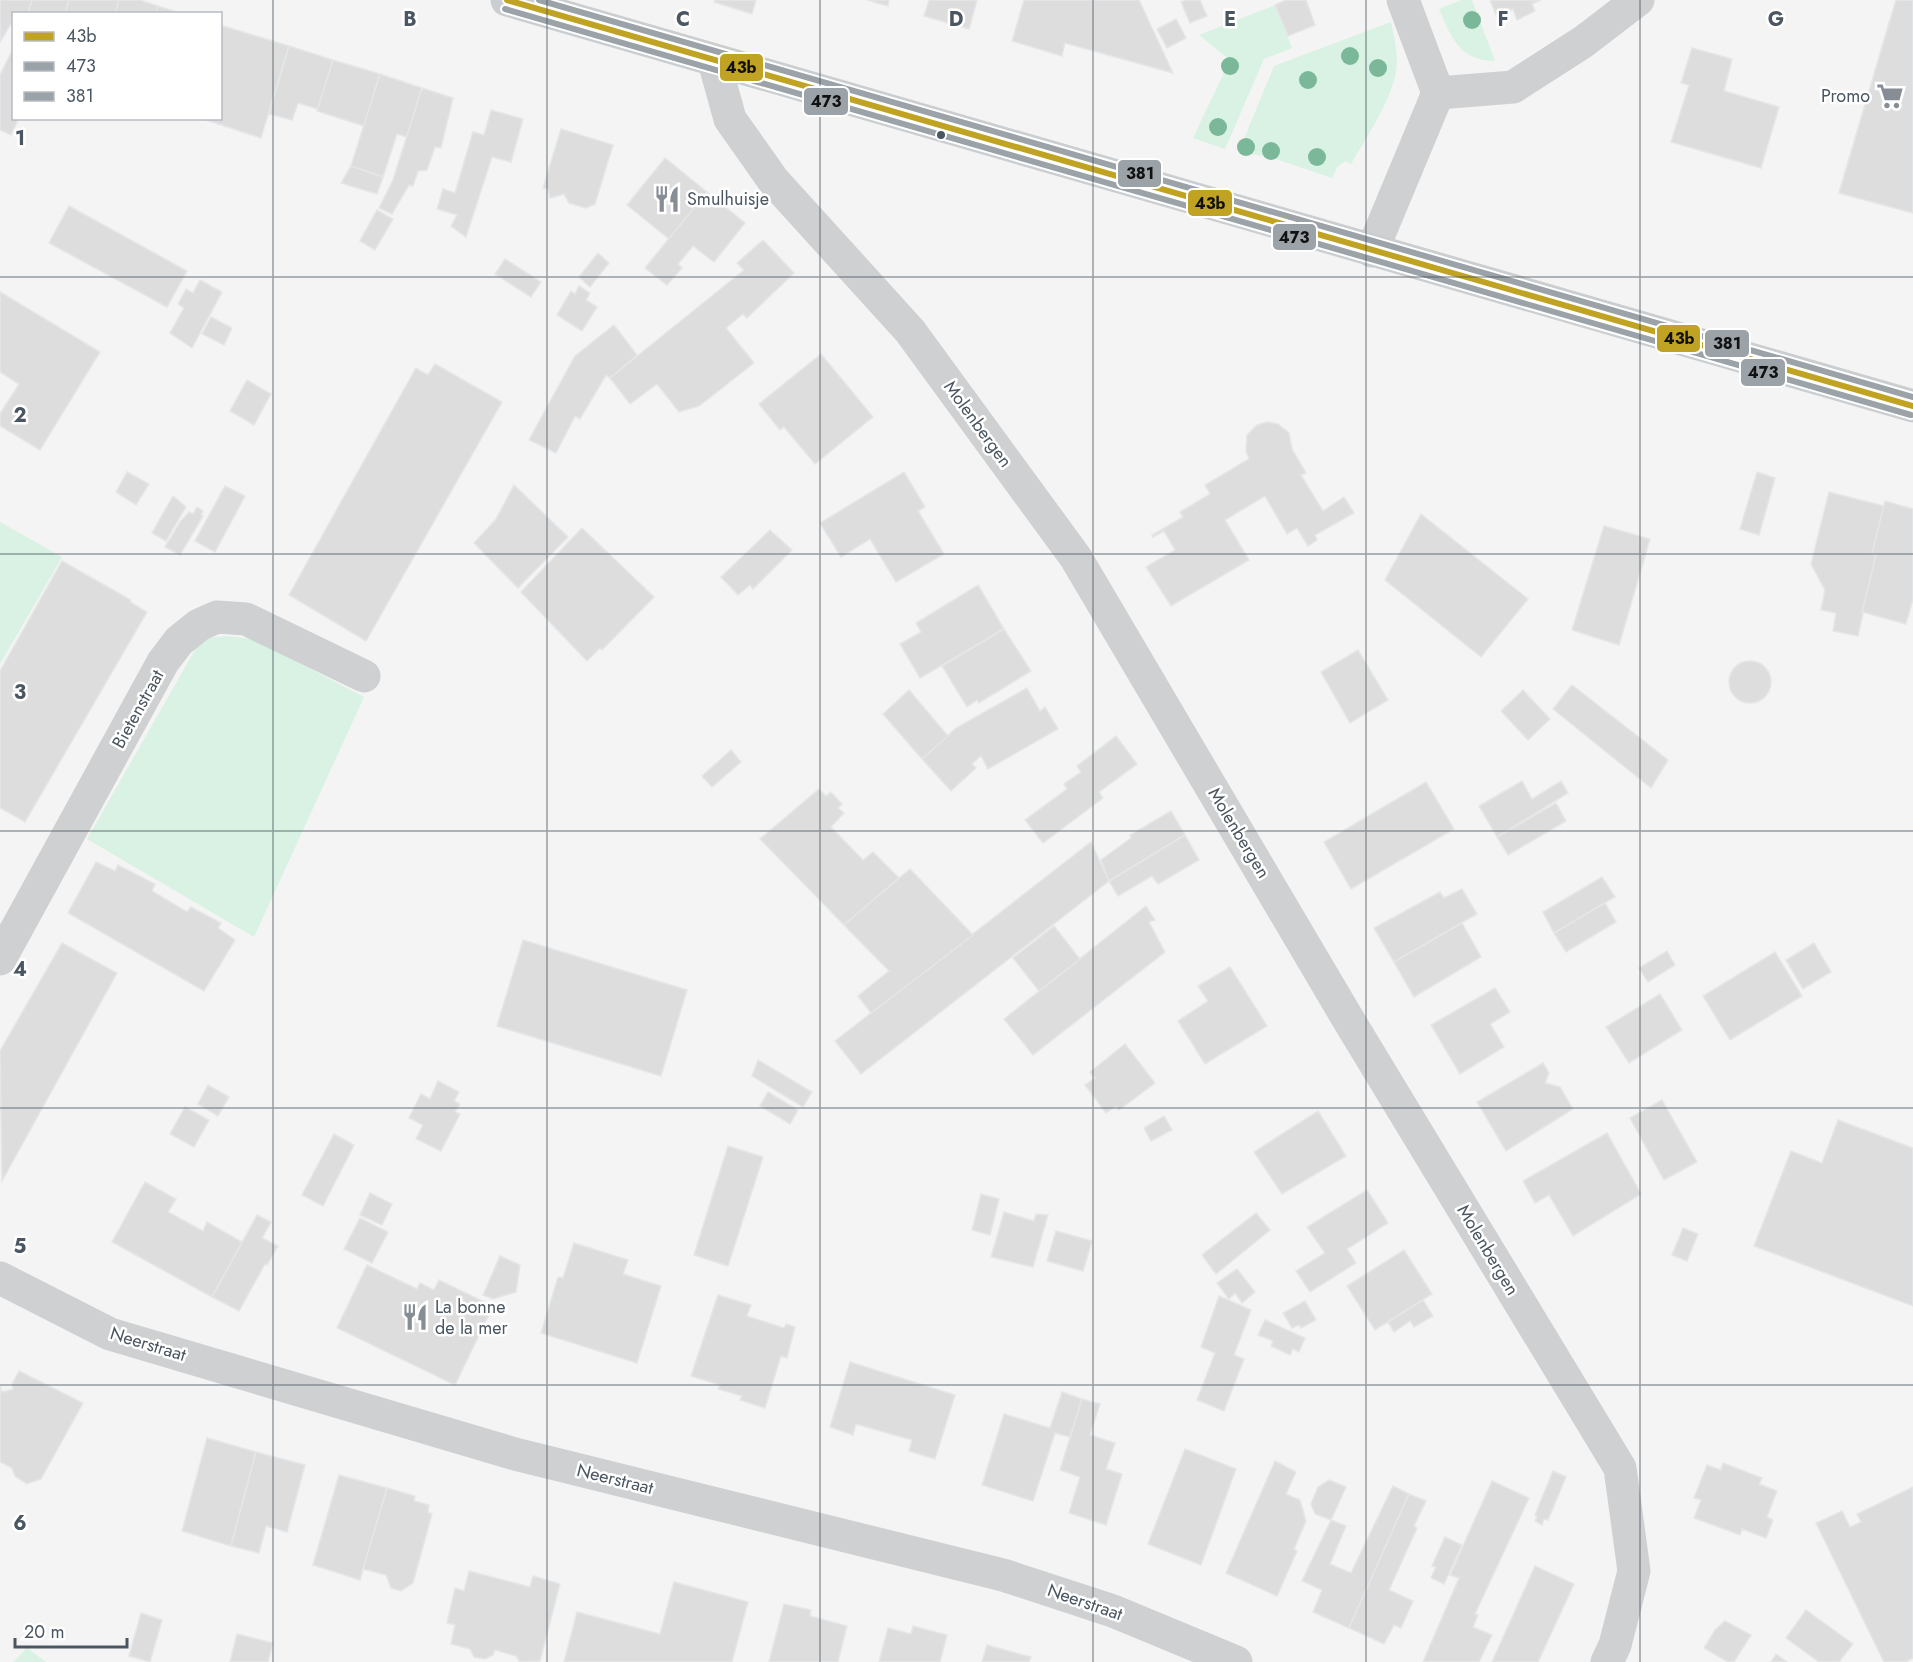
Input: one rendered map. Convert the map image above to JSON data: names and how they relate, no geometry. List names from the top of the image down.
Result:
{
  "streets": {
    "street": ["Molenbergen", "Bietenstraat", "Neerstraat"]
  },
  "places": {
    "supermarket": ["Promo"],
    "restaurant": ["Smulhuisje", "La bonne de la mer"]
  },
  "lines": ["transit line 43b", "transit line 381", "transit line 473"],
  "legend": ["43b", "473", "381"],
  "scale_bar": "20 m",
  "grid": {
    "columns": [
      "B",
      "C",
      "D",
      "E",
      "F",
      "G"
    ],
    "rows": [
      "1",
      "2",
      "3",
      "4",
      "5",
      "6"
    ]
  }
}
